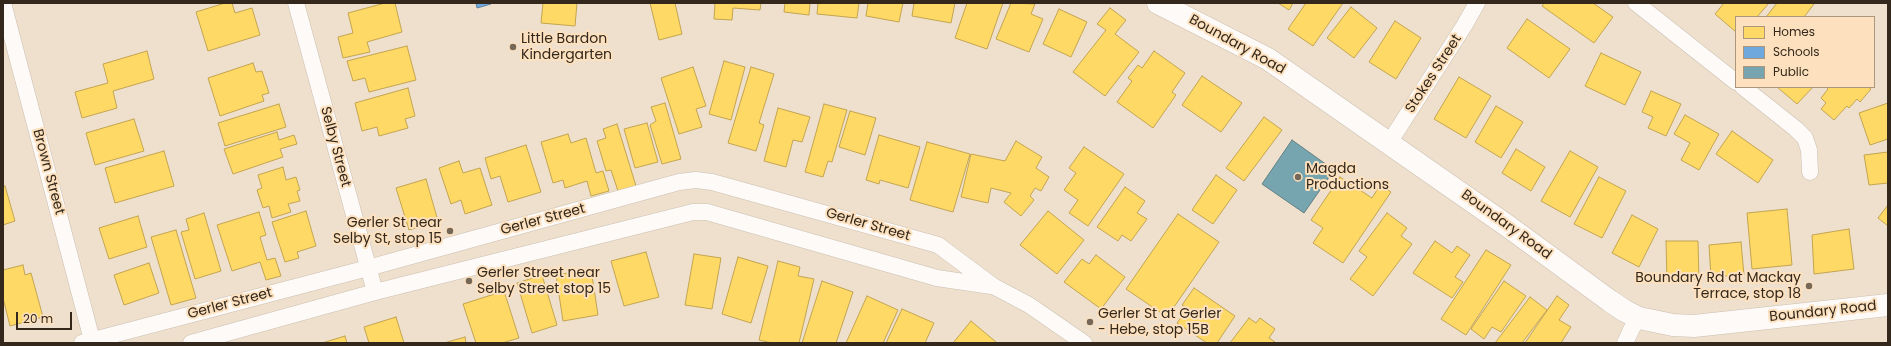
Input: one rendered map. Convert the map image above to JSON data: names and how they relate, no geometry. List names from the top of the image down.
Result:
{
  "streets": {
    "main road": ["Boundary Road"],
    "street": [
      "Stokes Street",
      "Selby Street",
      "Brown Street",
      "Gerler Street"
    ]
  },
  "crossings": [
    ["Boundary Road", "Stokes Street"],
    ["Selby Street", "Gerler Street"],
    ["Brown Street", "Gerler Street"]
  ],
  "places": [
    "Little Bardon Kindergarten",
    "Magda Productions",
    "Gerler St near Selby St, stop 15",
    "Gerler Street near Selby Street stop 15",
    "Boundary Rd at Mackay Terrace, stop 18",
    "Gerler St at Gerler - Hebe, stop 15B"
  ],
  "legend": ["Homes", "Schools", "Public"],
  "scale_bar": "20 m"
}
